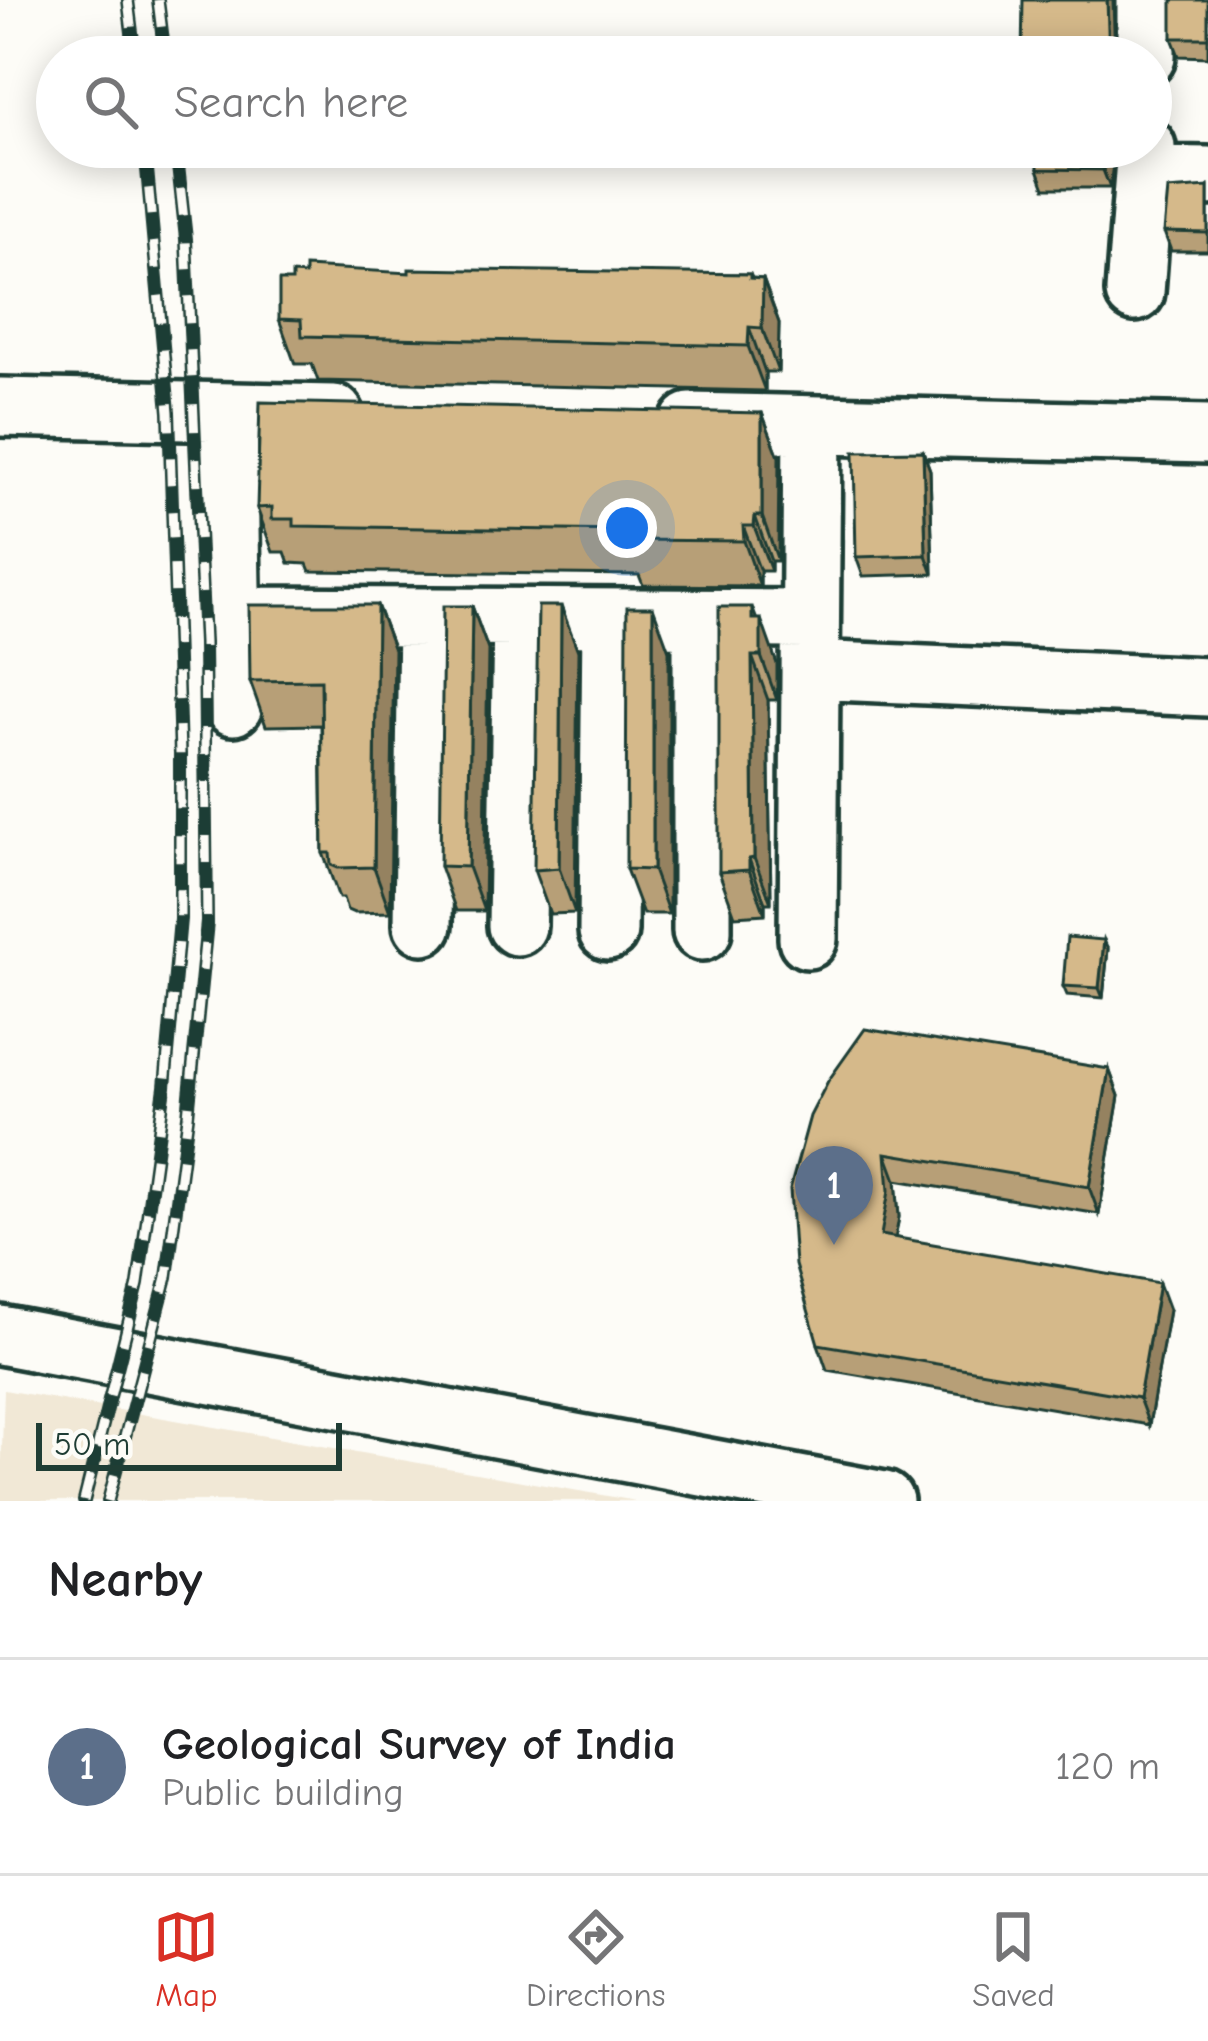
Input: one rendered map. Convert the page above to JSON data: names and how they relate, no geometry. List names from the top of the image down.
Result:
{
  "scale_bar": "50 m",
  "page": {
    "search": "Search here",
    "pins": "1",
    "scale": "50 m",
    "heading": "Nearby",
    "list": [
      {
        "mark": "1",
        "name": "Geological Survey of India",
        "note": "Public building",
        "value": "120 m"
      }
    ],
    "nav": ["Map", "Directions", "Saved"]
  }
}
